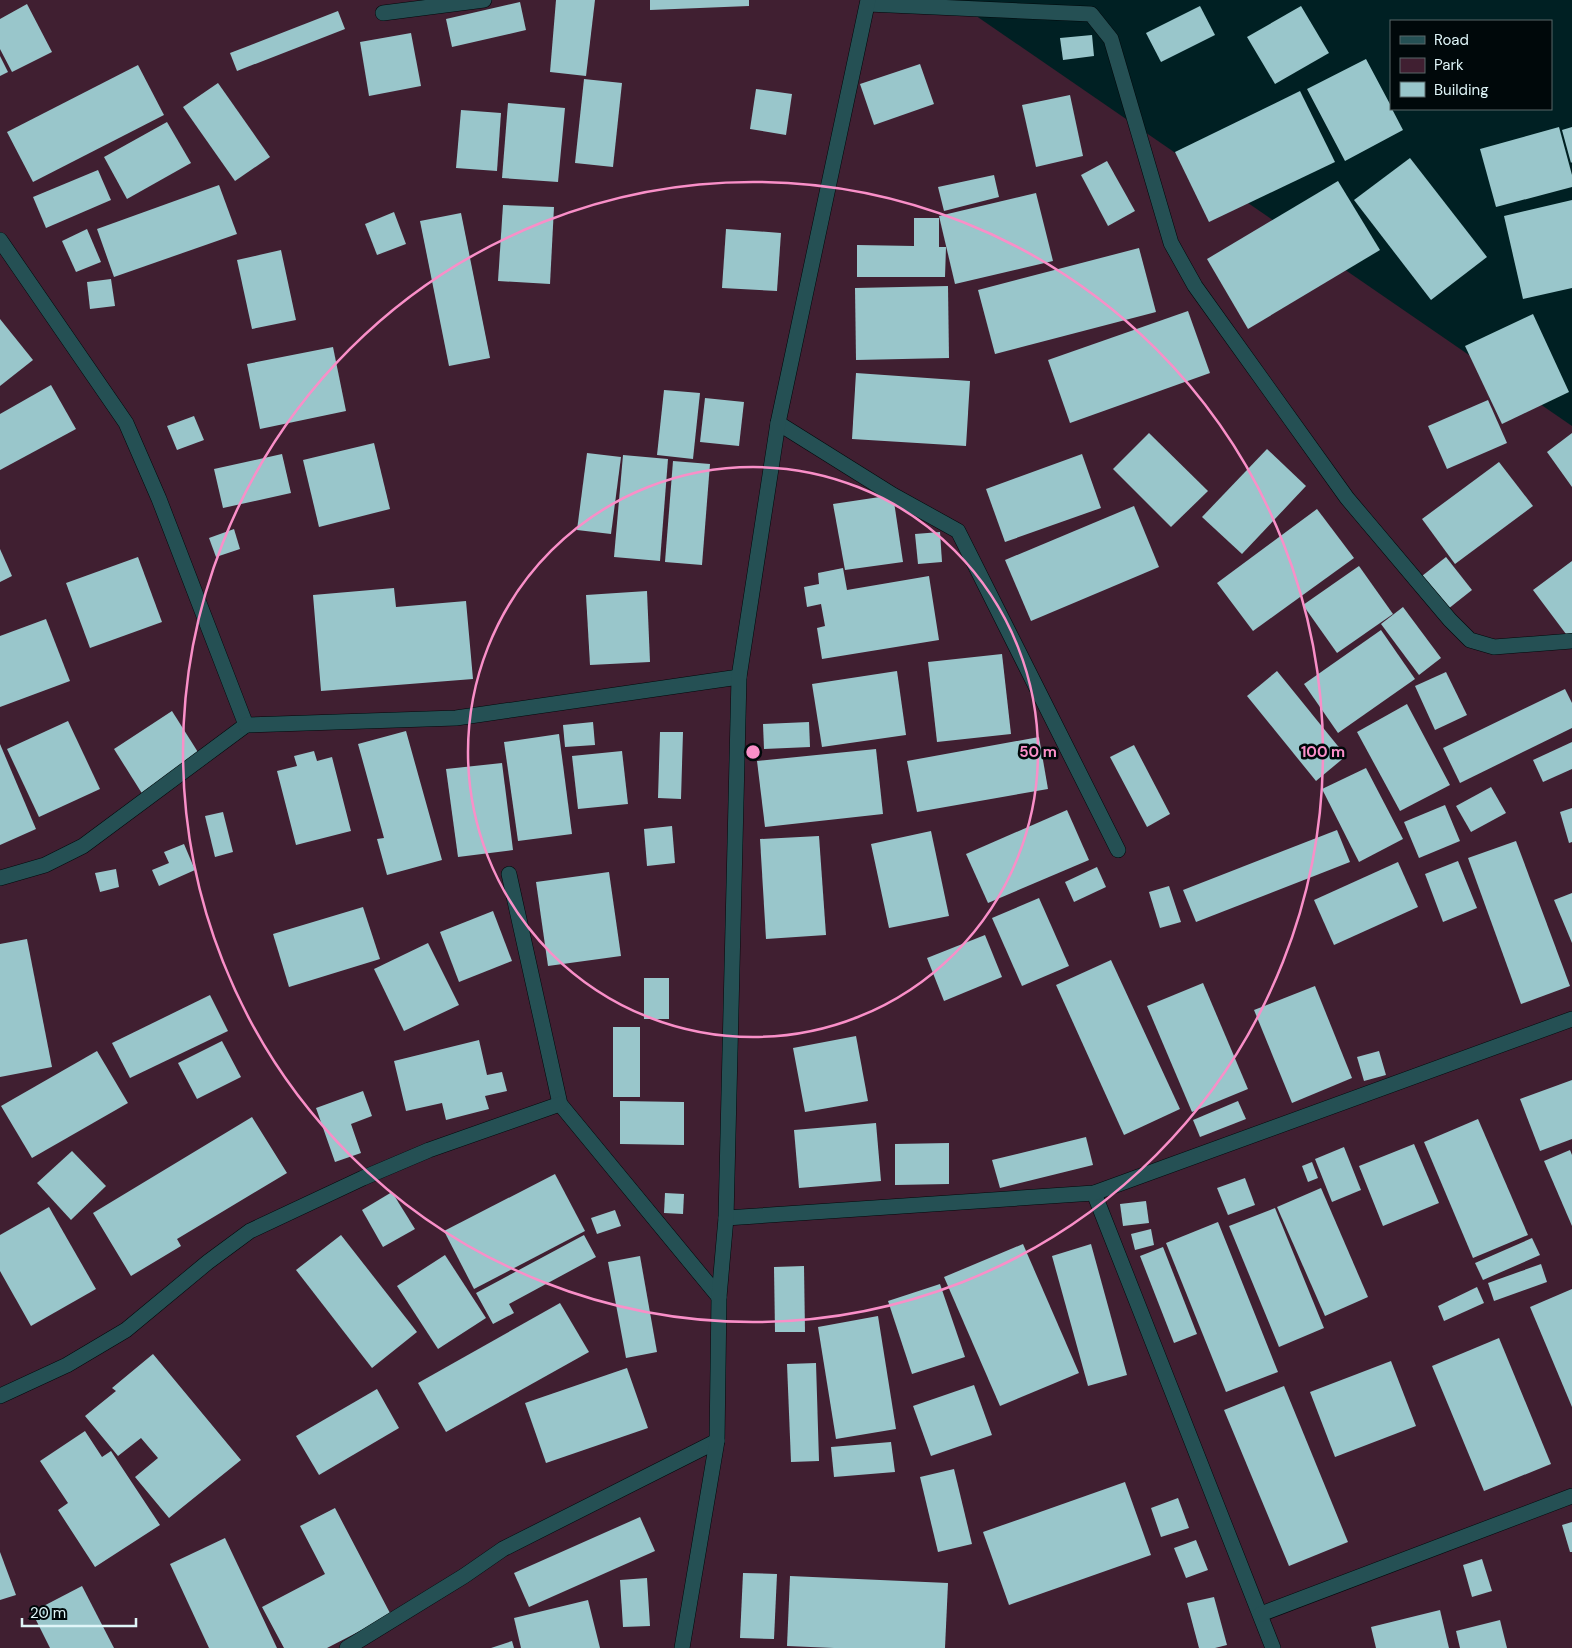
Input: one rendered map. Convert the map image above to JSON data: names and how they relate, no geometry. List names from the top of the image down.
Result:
{
  "legend": ["Road", "Park", "Building"],
  "scale_bar": "20 m",
  "rings": ["50 m", "100 m"]
}
